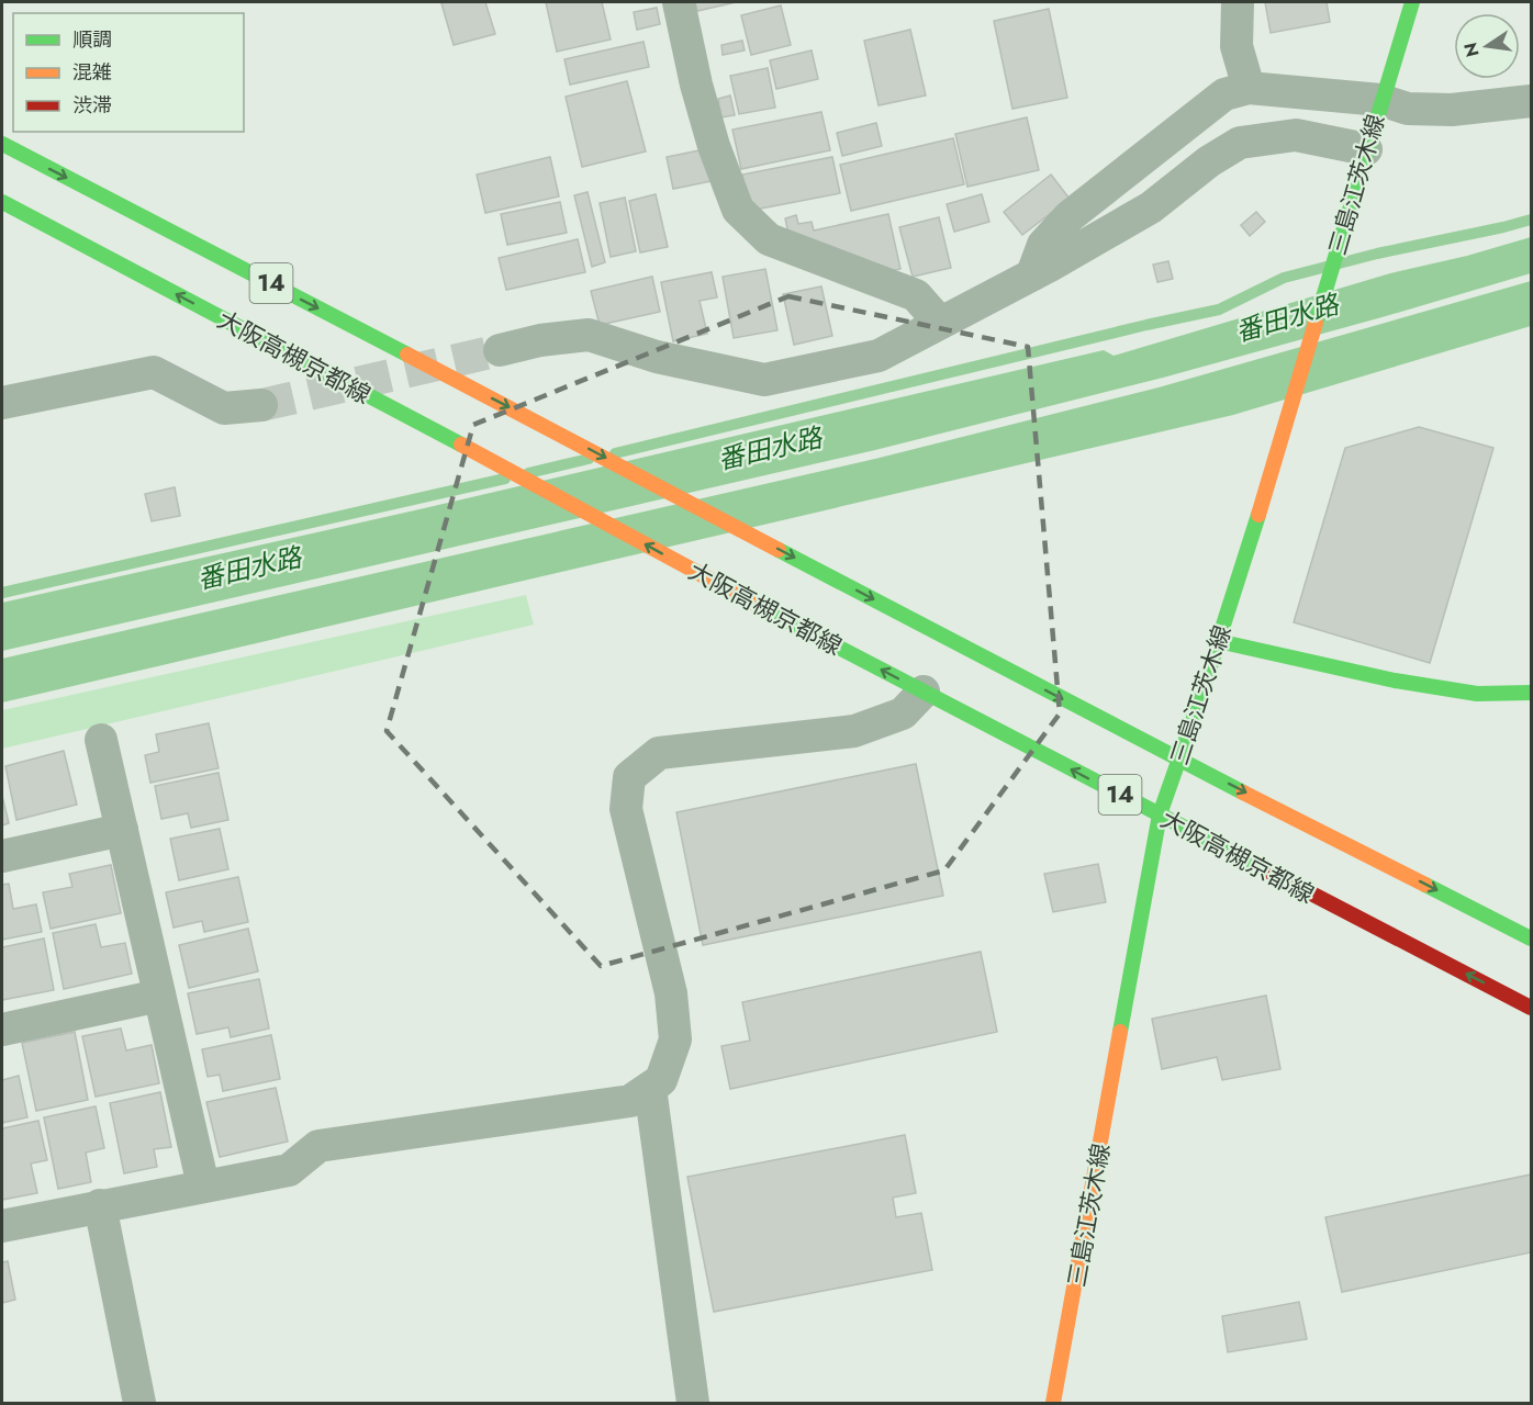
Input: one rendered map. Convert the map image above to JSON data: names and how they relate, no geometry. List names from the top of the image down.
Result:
{
  "streets": {
    "main road": ["三島江茨木線", "14", "大阪高槻京都線"]
  },
  "crossings": [
    ["三島江茨木線", "14"],
    ["三島江茨木線", "大阪高槻京都線"]
  ],
  "water": ["番田水路"],
  "legend": ["順調", "混雑", "渋滞"],
  "north": "left"
}
